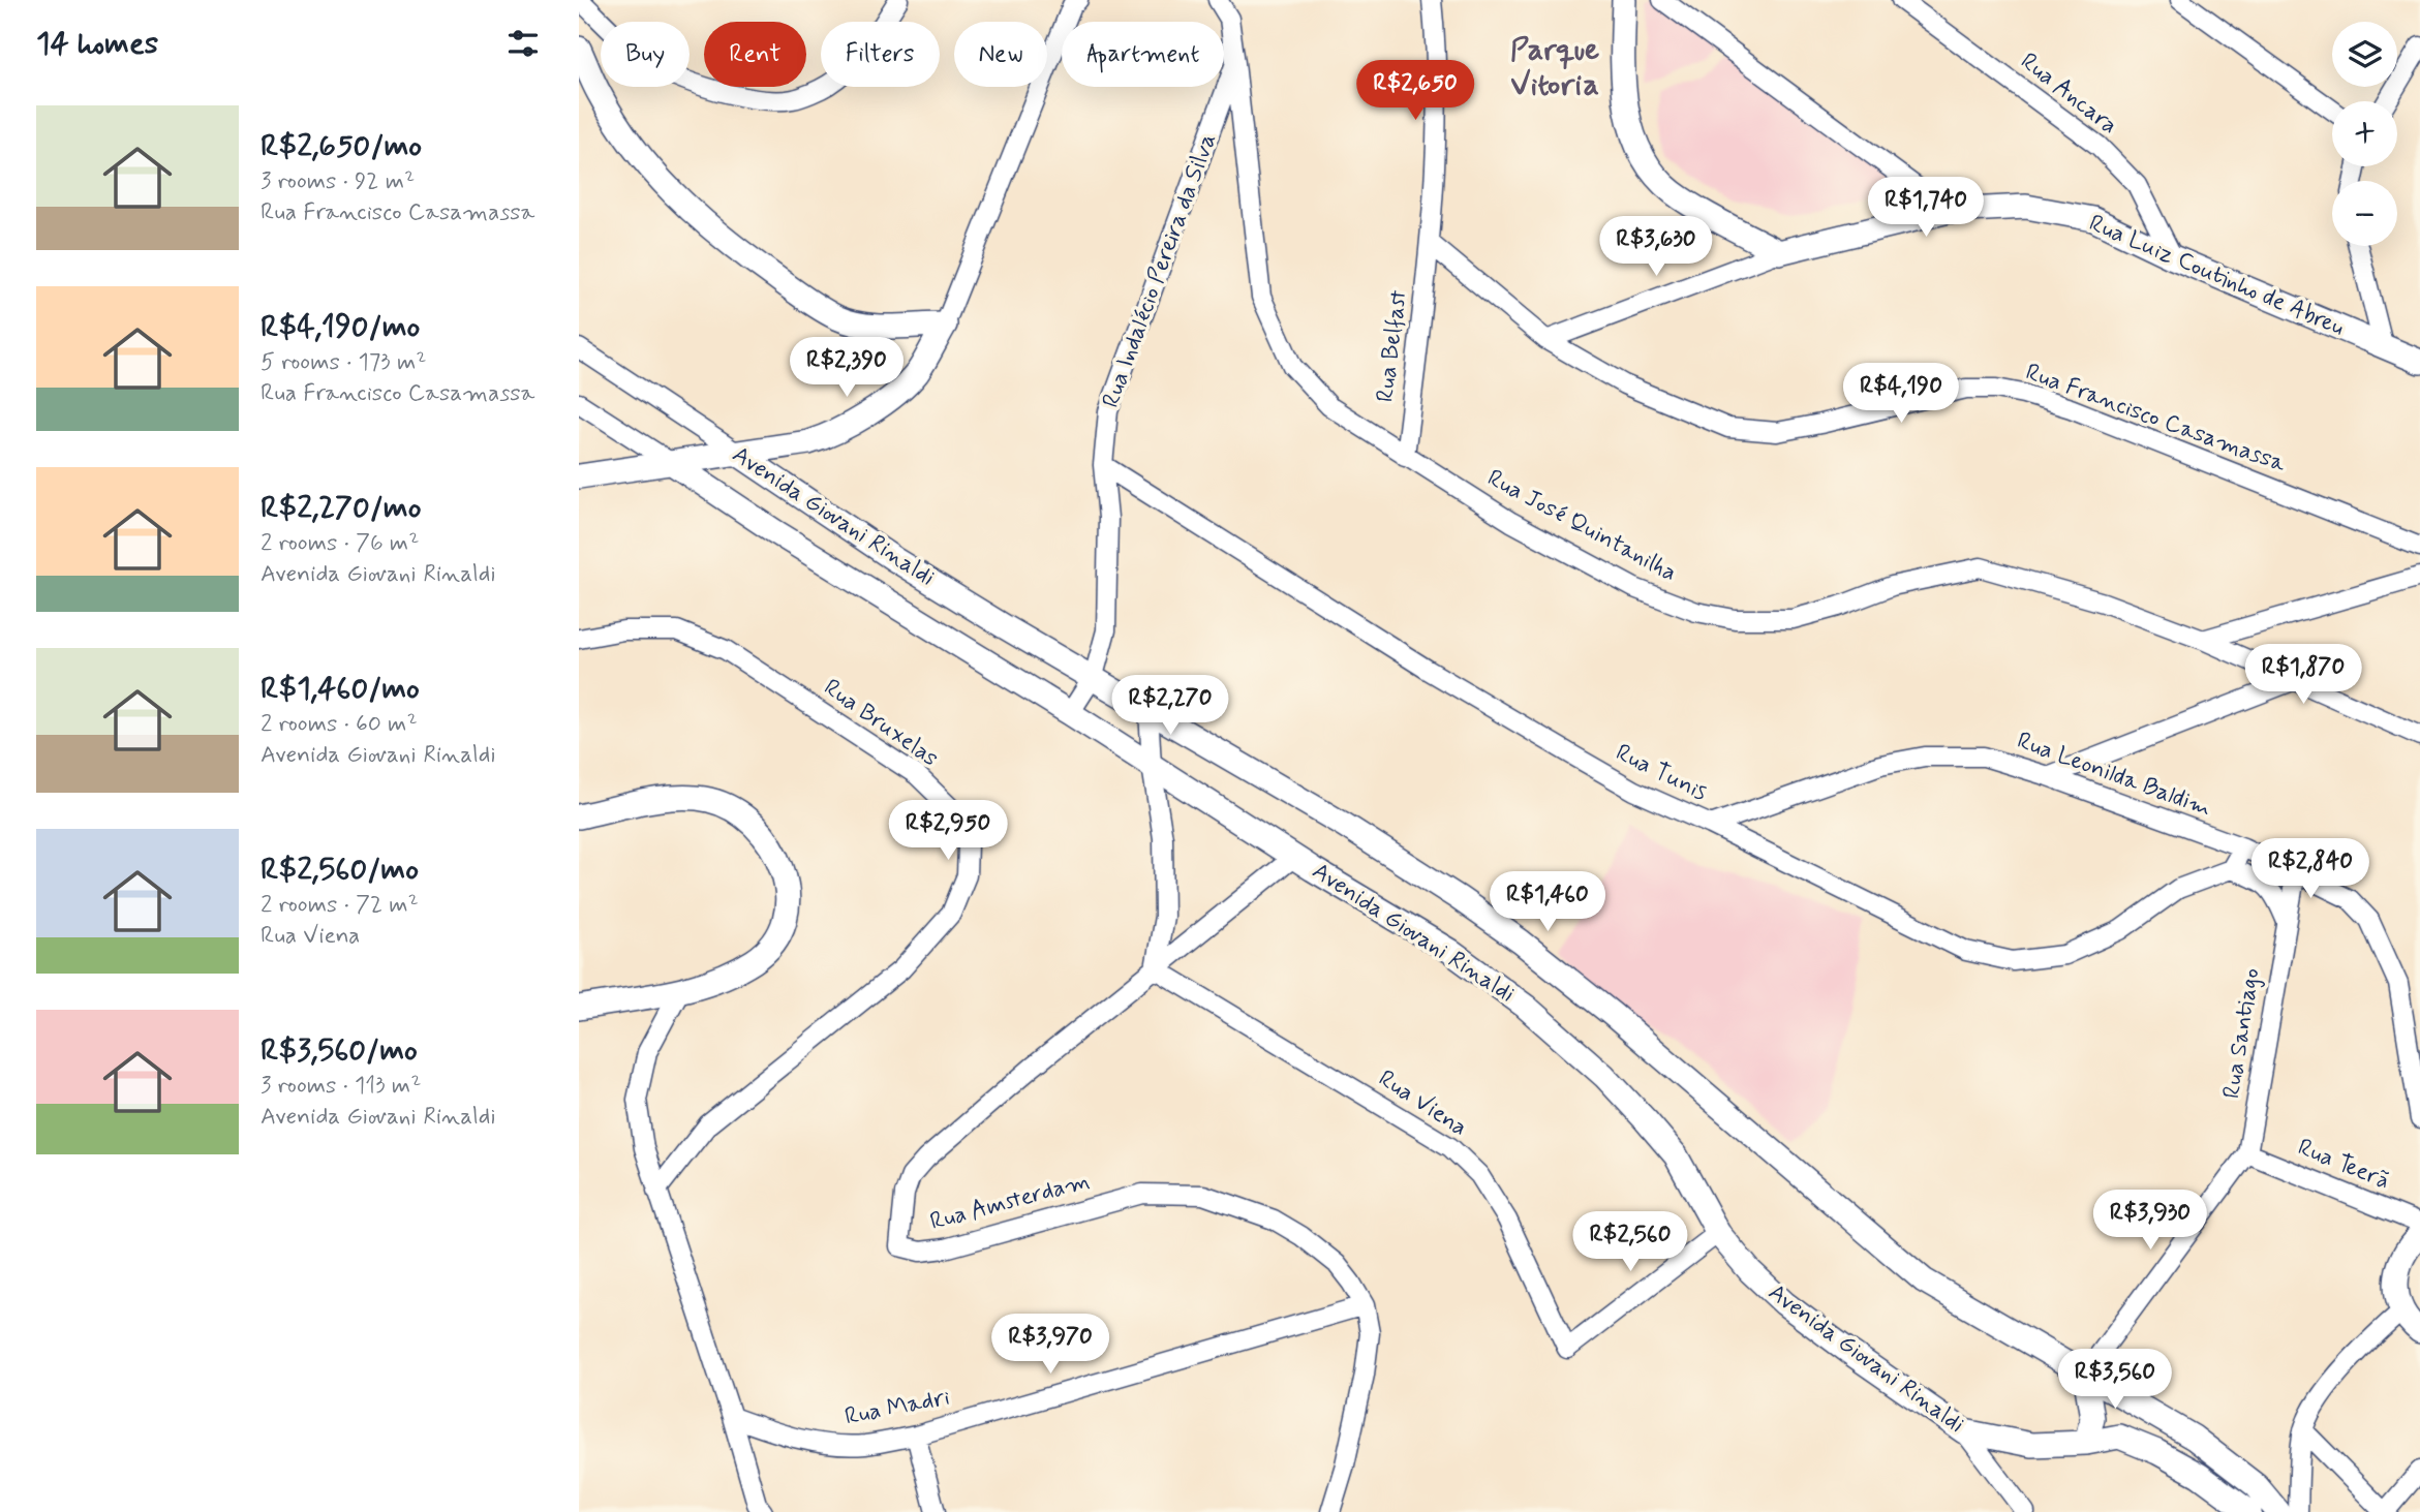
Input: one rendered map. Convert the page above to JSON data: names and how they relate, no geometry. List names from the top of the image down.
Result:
{
  "streets": {
    "street": [
      "Rua Ancara",
      "Rua Indalécio Pereira da Silva",
      "Rua Luiz Coutinho de Abreu",
      "Rua Belfast",
      "Rua Francisco Casamassa",
      "Avenida Giovani Rinaldi",
      "Rua José Quintanilha",
      "Rua Bruxelas",
      "Rua Tunis",
      "Rua Leonilda Baldim",
      "Rua Santiago",
      "Rua Viena",
      "Rua Teerã",
      "Rua Amsterdam",
      "Rua Madri"
    ]
  },
  "crossings": [
    ["Rua Ancara", "Rua Luiz Coutinho de Abreu"],
    ["Rua Indalécio Pereira da Silva", "Avenida Giovani Rinaldi"],
    ["Rua Indalécio Pereira da Silva", "Rua José Quintanilha"],
    ["Rua Indalécio Pereira da Silva", "Rua Tunis"],
    ["Rua Belfast", "Rua Francisco Casamassa"],
    ["Rua Belfast", "Rua José Quintanilha"],
    ["Avenida Giovani Rinaldi", "Rua Viena"],
    ["Avenida Giovani Rinaldi", "Rua Amsterdam"],
    ["Rua Tunis", "Rua Leonilda Baldim"],
    ["Rua Santiago", "Rua Teerã"],
    ["Rua Viena", "Rua Amsterdam"],
    ["Rua Amsterdam", "Rua Madri"]
  ],
  "districts": ["Parque Vitoria"],
  "page": {
    "heading": "14 homes",
    "map_buttons": ["+", "−"],
    "chip": [
      "Buy",
      "Rent",
      "Filters",
      "New",
      "Apartment"
    ],
    "price": [
      "R$2,650",
      "R$1,740",
      "R$3,630",
      "R$2,390",
      "R$4,190",
      "R$1,870",
      "R$2,270",
      "R$2,950",
      "R$2,840",
      "R$1,460",
      "R$3,930",
      "R$2,560",
      "R$3,970",
      "R$3,560"
    ],
    "list": [
      {
        "name": "R$2,650/mo",
        "note": "3 rooms · 92 m² · Rua Francisco Casamassa"
      },
      {
        "name": "R$4,190/mo",
        "note": "5 rooms · 173 m² · Rua Francisco Casamassa"
      },
      {
        "name": "R$2,270/mo",
        "note": "2 rooms · 76 m² · Avenida Giovani Rinaldi"
      },
      {
        "name": "R$1,460/mo",
        "note": "2 rooms · 60 m² · Avenida Giovani Rinaldi"
      },
      {
        "name": "R$2,560/mo",
        "note": "2 rooms · 72 m² · Rua Viena"
      },
      {
        "name": "R$3,560/mo",
        "note": "3 rooms · 113 m² · Avenida Giovani Rinaldi"
      }
    ]
  }
}
